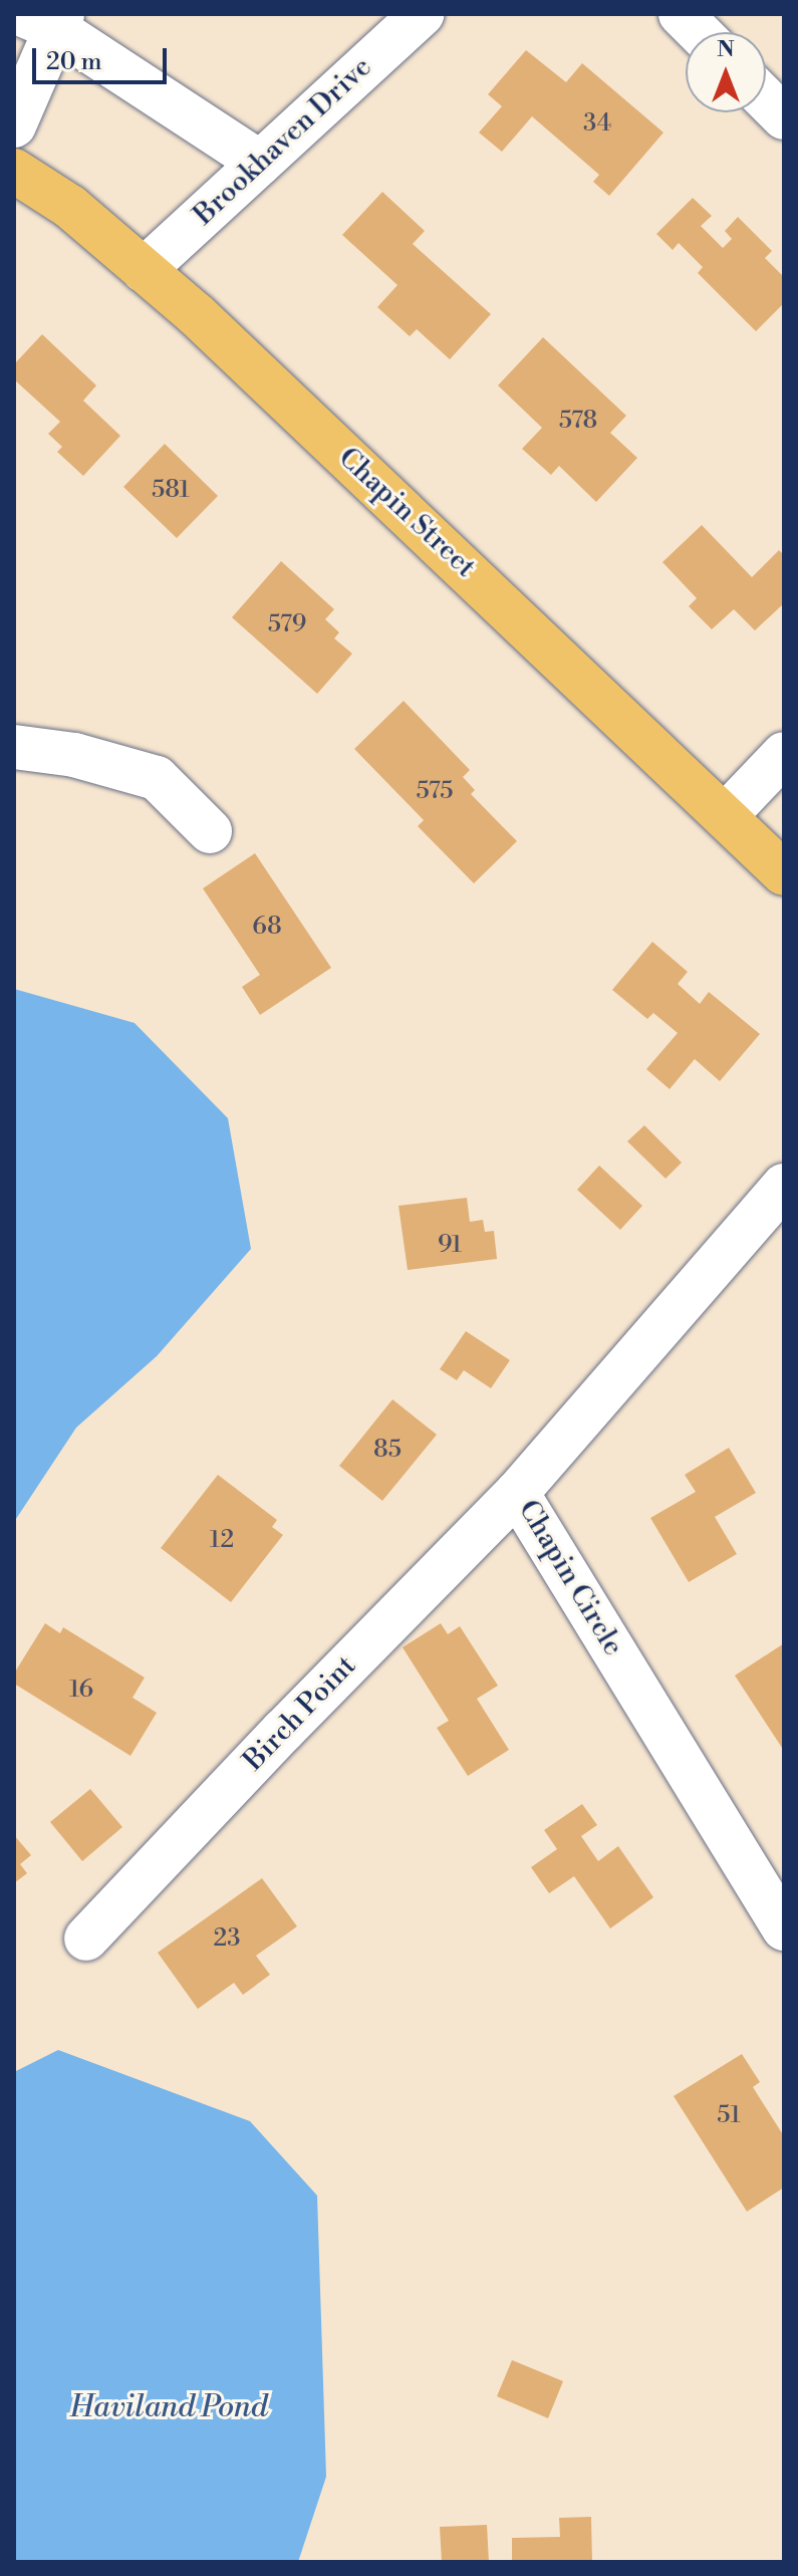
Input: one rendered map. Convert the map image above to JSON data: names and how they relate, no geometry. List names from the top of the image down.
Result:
{
  "streets": {
    "main road": ["Chapin Street"],
    "street": ["Brookhaven Drive", "Chapin Circle", "Birch Point"]
  },
  "crossings": [
    ["Brookhaven Drive", "Chapin Street"],
    ["Chapin Circle", "Birch Point"]
  ],
  "water": ["Haviland Pond"],
  "house_numbers": [
    "34",
    "578",
    "581",
    "579",
    "575",
    "68",
    "91",
    "85",
    "12",
    "16",
    "23",
    "51"
  ],
  "scale_bar": "20 m",
  "north": "top"
}
